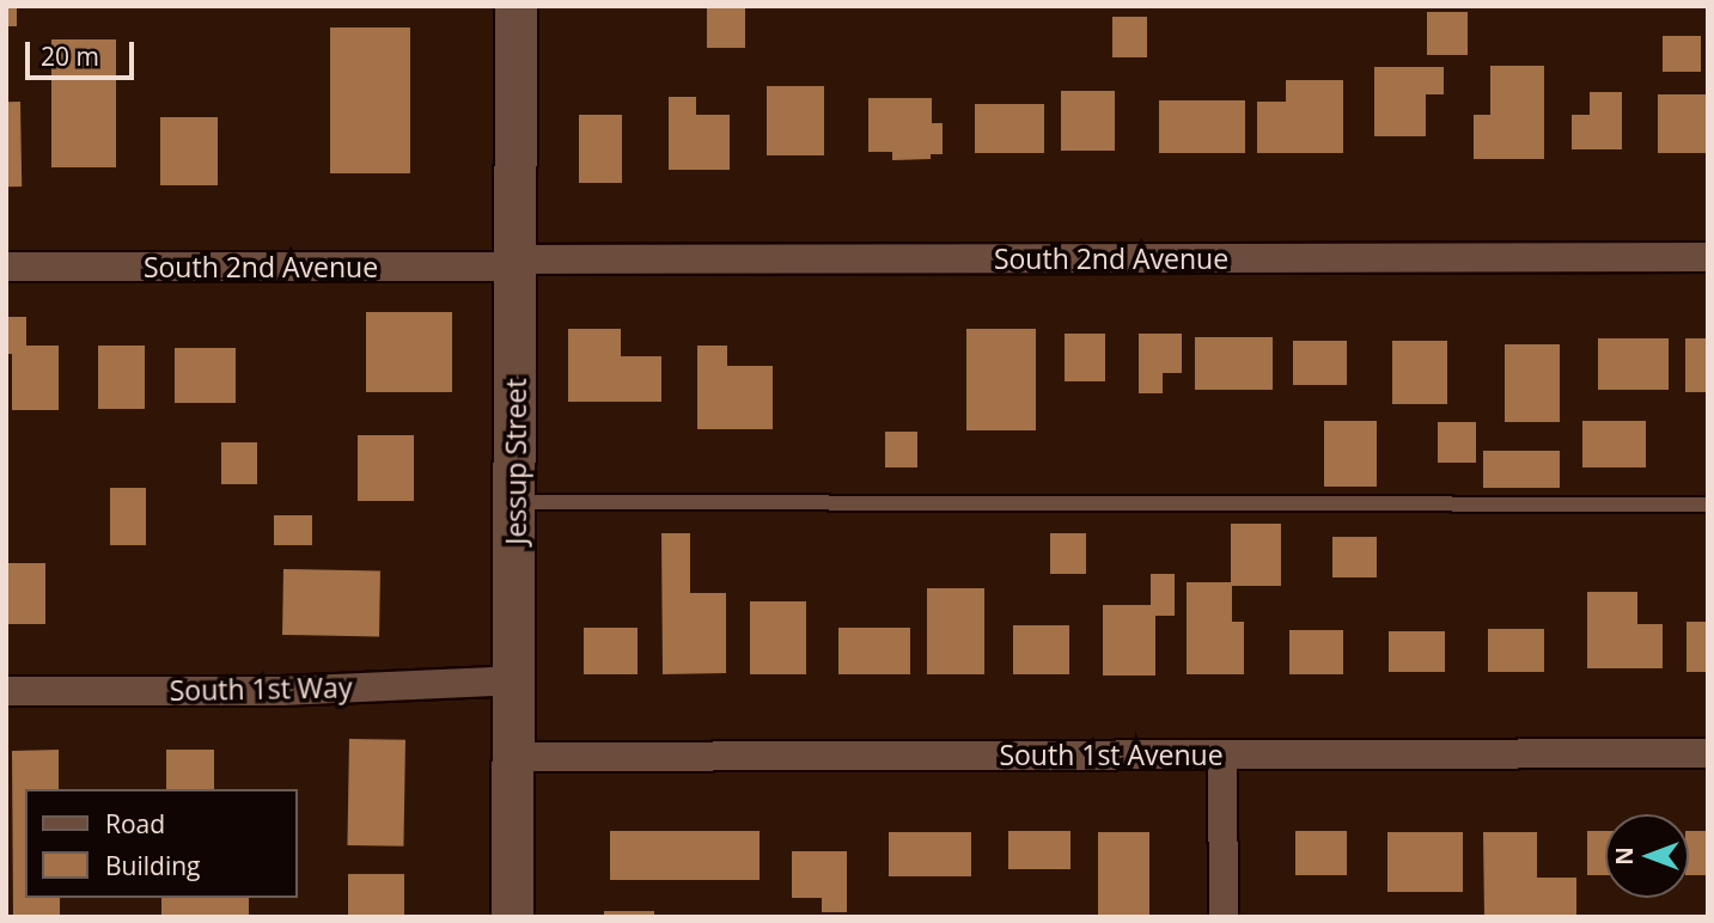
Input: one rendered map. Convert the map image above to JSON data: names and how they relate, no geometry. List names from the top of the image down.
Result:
{
  "streets": {
    "street": [
      "South 2nd Avenue",
      "Jessup Street",
      "South 1st Way",
      "South 1st Avenue"
    ]
  },
  "crossings": [
    ["South 2nd Avenue", "Jessup Street"],
    ["Jessup Street", "South 1st Way"],
    ["Jessup Street", "South 1st Avenue"]
  ],
  "legend": ["Road", "Building"],
  "scale_bar": "20 m",
  "north": "left"
}
